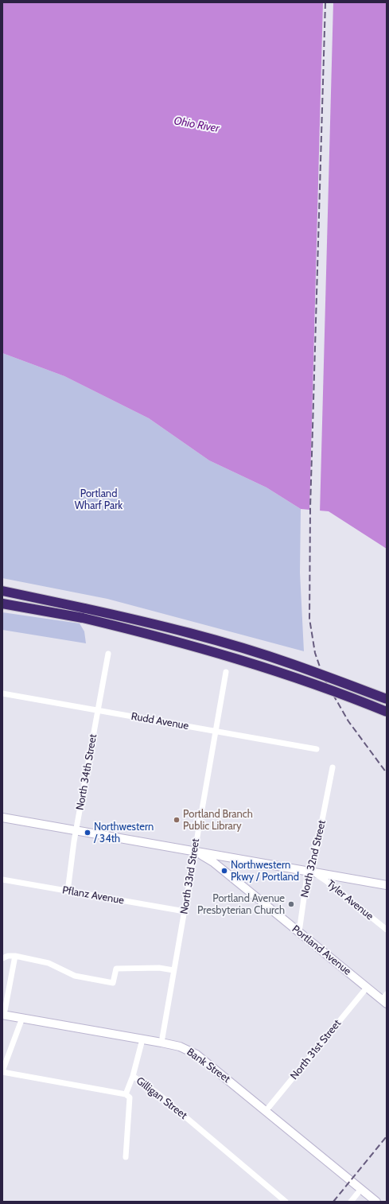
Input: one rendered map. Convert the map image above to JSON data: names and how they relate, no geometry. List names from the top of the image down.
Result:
{
  "streets": {
    "street": [
      "Rudd Avenue",
      "North 34th Street",
      "North 32nd Street",
      "North 33rd Street",
      "Pflanz Avenue",
      "Tyler Avenue",
      "Portland Avenue",
      "North 31st Street",
      "Bank Street",
      "Gilligan Street"
    ]
  },
  "crossings": [
    ["Rudd Avenue", "North 34th Street"],
    ["Rudd Avenue", "North 33rd Street"],
    ["North 34th Street", "Pflanz Avenue"],
    ["North 32nd Street", "Tyler Avenue"],
    ["North 32nd Street", "Portland Avenue"],
    ["North 33rd Street", "Pflanz Avenue"],
    ["North 33rd Street", "Portland Avenue"],
    ["North 33rd Street", "Bank Street"],
    ["Portland Avenue", "North 31st Street"],
    ["North 31st Street", "Bank Street"]
  ],
  "water": ["Ohio River"],
  "parks": ["Portland Wharf Park"],
  "places": [
    "Portland Branch Public Library",
    "Northwestern / 34th",
    "Northwestern Pkwy / Portland",
    "Portland Avenue Presbyterian Church"
  ]
}
